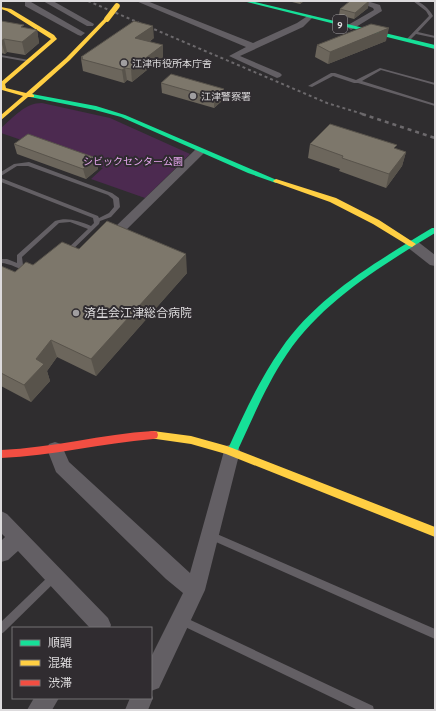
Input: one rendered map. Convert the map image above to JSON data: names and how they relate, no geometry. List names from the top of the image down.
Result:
{
  "streets": {
    "main road": ["9"]
  },
  "parks": ["シビックセンター公園"],
  "places": ["江津市役所本庁舎", "江津警察署", "済生会江津総合病院"],
  "legend": ["順調", "混雑", "渋滞"]
}
